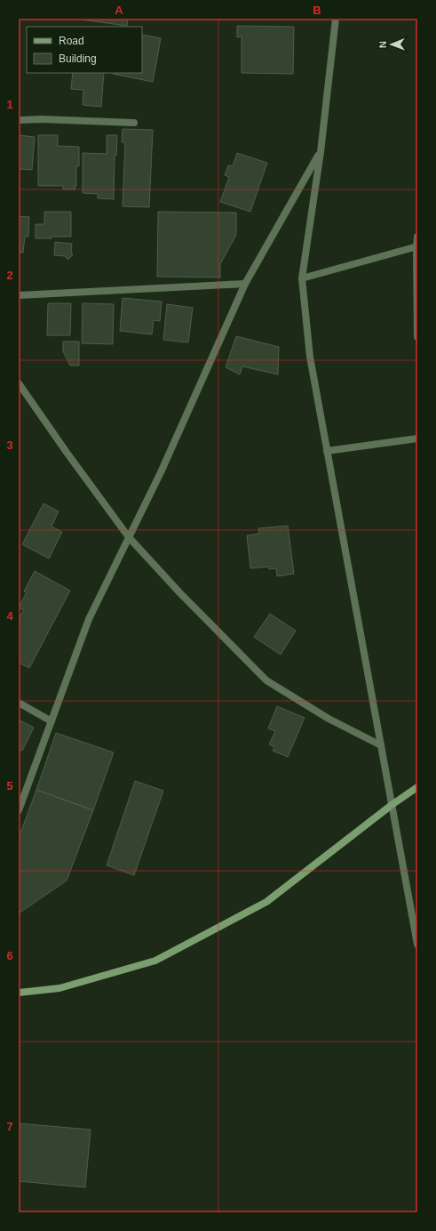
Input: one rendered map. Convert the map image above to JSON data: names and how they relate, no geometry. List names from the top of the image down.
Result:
{
  "legend": ["Road", "Building"],
  "north": "left",
  "grid": {
    "columns": ["A", "B"],
    "rows": [
      "1",
      "2",
      "3",
      "4",
      "5",
      "6",
      "7"
    ]
  }
}
